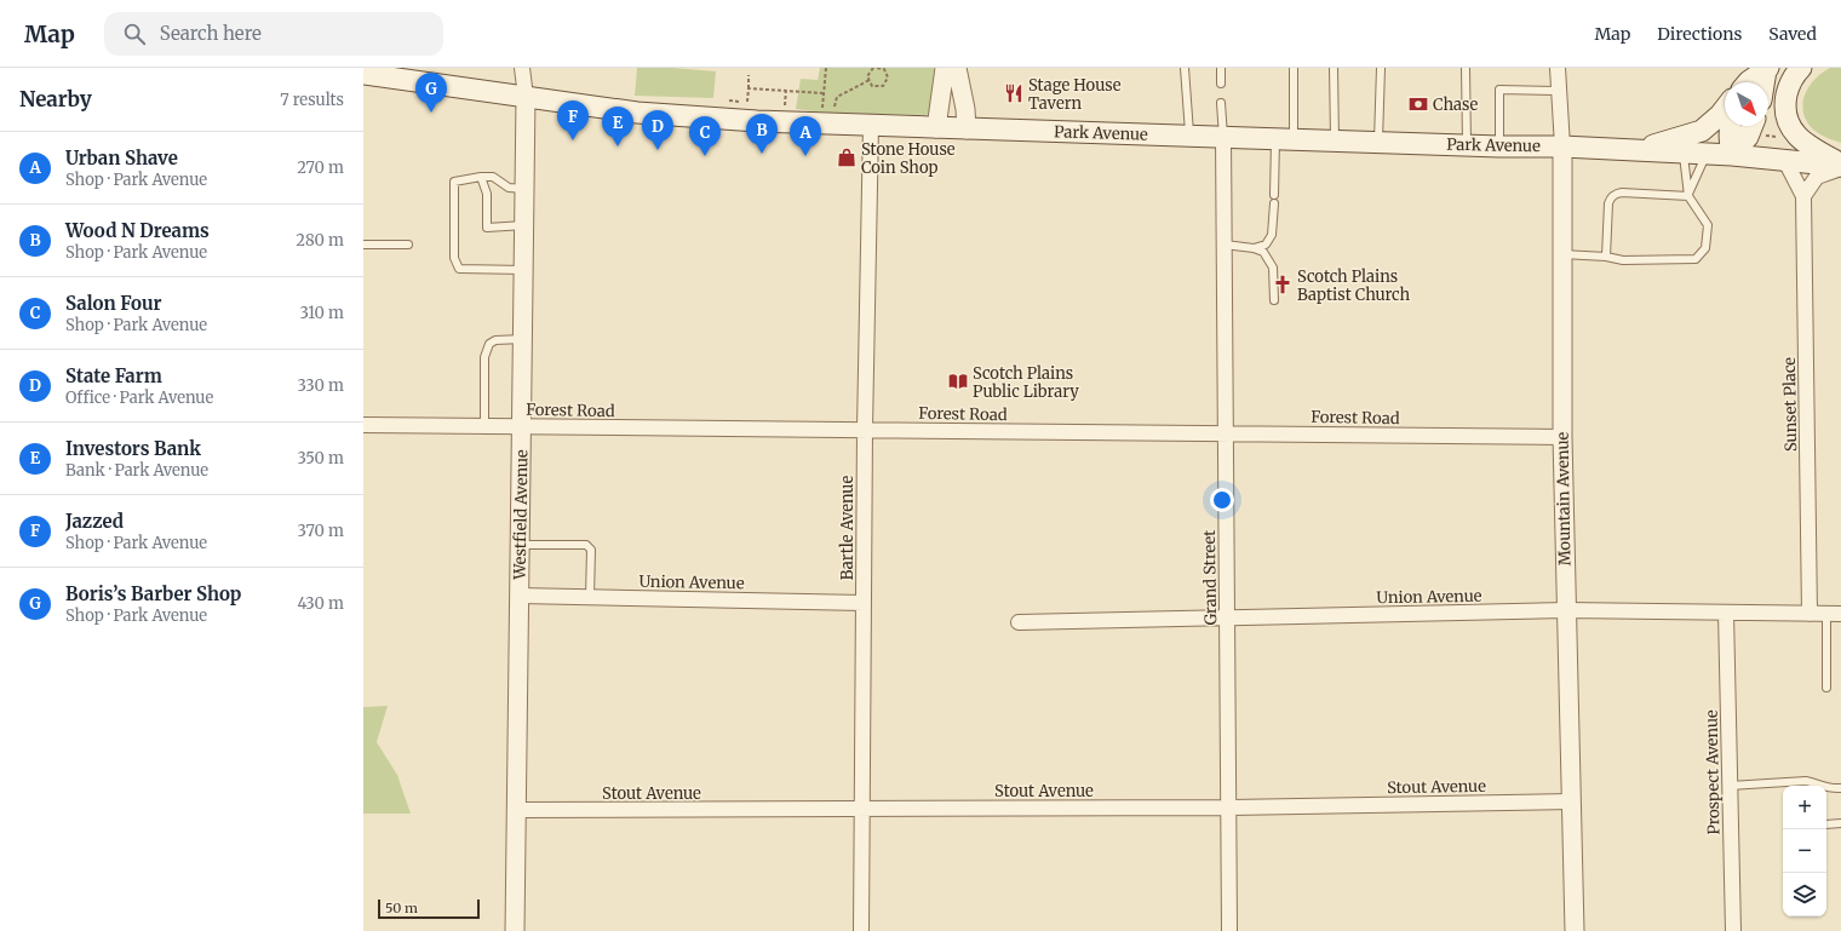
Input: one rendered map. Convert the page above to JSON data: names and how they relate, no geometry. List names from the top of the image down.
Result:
{
  "streets": {
    "main road": ["Park Avenue"],
    "street": [
      "Sunset Place",
      "Forest Road",
      "Mountain Avenue",
      "Westfield Avenue",
      "Bartle Avenue",
      "Grand Street",
      "Union Avenue",
      "Prospect Avenue",
      "Stout Avenue"
    ]
  },
  "crossings": [
    ["Park Avenue", "Sunset Place"],
    ["Park Avenue", "Mountain Avenue"],
    ["Park Avenue", "Westfield Avenue"],
    ["Park Avenue", "Bartle Avenue"],
    ["Park Avenue", "Grand Street"],
    ["Sunset Place", "Union Avenue"],
    ["Forest Road", "Mountain Avenue"],
    ["Forest Road", "Westfield Avenue"],
    ["Forest Road", "Bartle Avenue"],
    ["Forest Road", "Grand Street"],
    ["Mountain Avenue", "Union Avenue"],
    ["Mountain Avenue", "Stout Avenue"],
    ["Westfield Avenue", "Union Avenue"],
    ["Westfield Avenue", "Stout Avenue"],
    ["Bartle Avenue", "Union Avenue"],
    ["Bartle Avenue", "Stout Avenue"],
    ["Grand Street", "Union Avenue"],
    ["Grand Street", "Stout Avenue"],
    ["Union Avenue", "Prospect Avenue"]
  ],
  "places": {
    "restaurant": ["Stage House Tavern"],
    "bank": ["Chase"],
    "shop": ["Stone House Coin Shop"],
    "church": ["Scotch Plains Baptist Church"],
    "library": ["Scotch Plains Public Library"]
  },
  "scale_bar": "50 m",
  "north": "bottom right",
  "page": {
    "header": "Map",
    "search": "Search here",
    "nav": ["Map", "Directions", "Saved"],
    "heading": ["Nearby", "7 results"],
    "pins": [
      "G",
      "F",
      "E",
      "D",
      "B",
      "A",
      "C"
    ],
    "list": [
      {
        "mark": "A",
        "name": "Urban Shave",
        "note": "Shop · Park Avenue",
        "value": "270 m"
      },
      {
        "mark": "B",
        "name": "Wood N Dreams",
        "note": "Shop · Park Avenue",
        "value": "280 m"
      },
      {
        "mark": "C",
        "name": "Salon Four",
        "note": "Shop · Park Avenue",
        "value": "310 m"
      },
      {
        "mark": "D",
        "name": "State Farm",
        "note": "Office · Park Avenue",
        "value": "330 m"
      },
      {
        "mark": "E",
        "name": "Investors Bank",
        "note": "Bank · Park Avenue",
        "value": "350 m"
      },
      {
        "mark": "F",
        "name": "Jazzed",
        "note": "Shop · Park Avenue",
        "value": "370 m"
      },
      {
        "mark": "G",
        "name": "Boris’s Barber Shop",
        "note": "Shop · Park Avenue",
        "value": "430 m"
      }
    ],
    "map_buttons": ["+", "−"],
    "scale": "50 m"
  }
}
